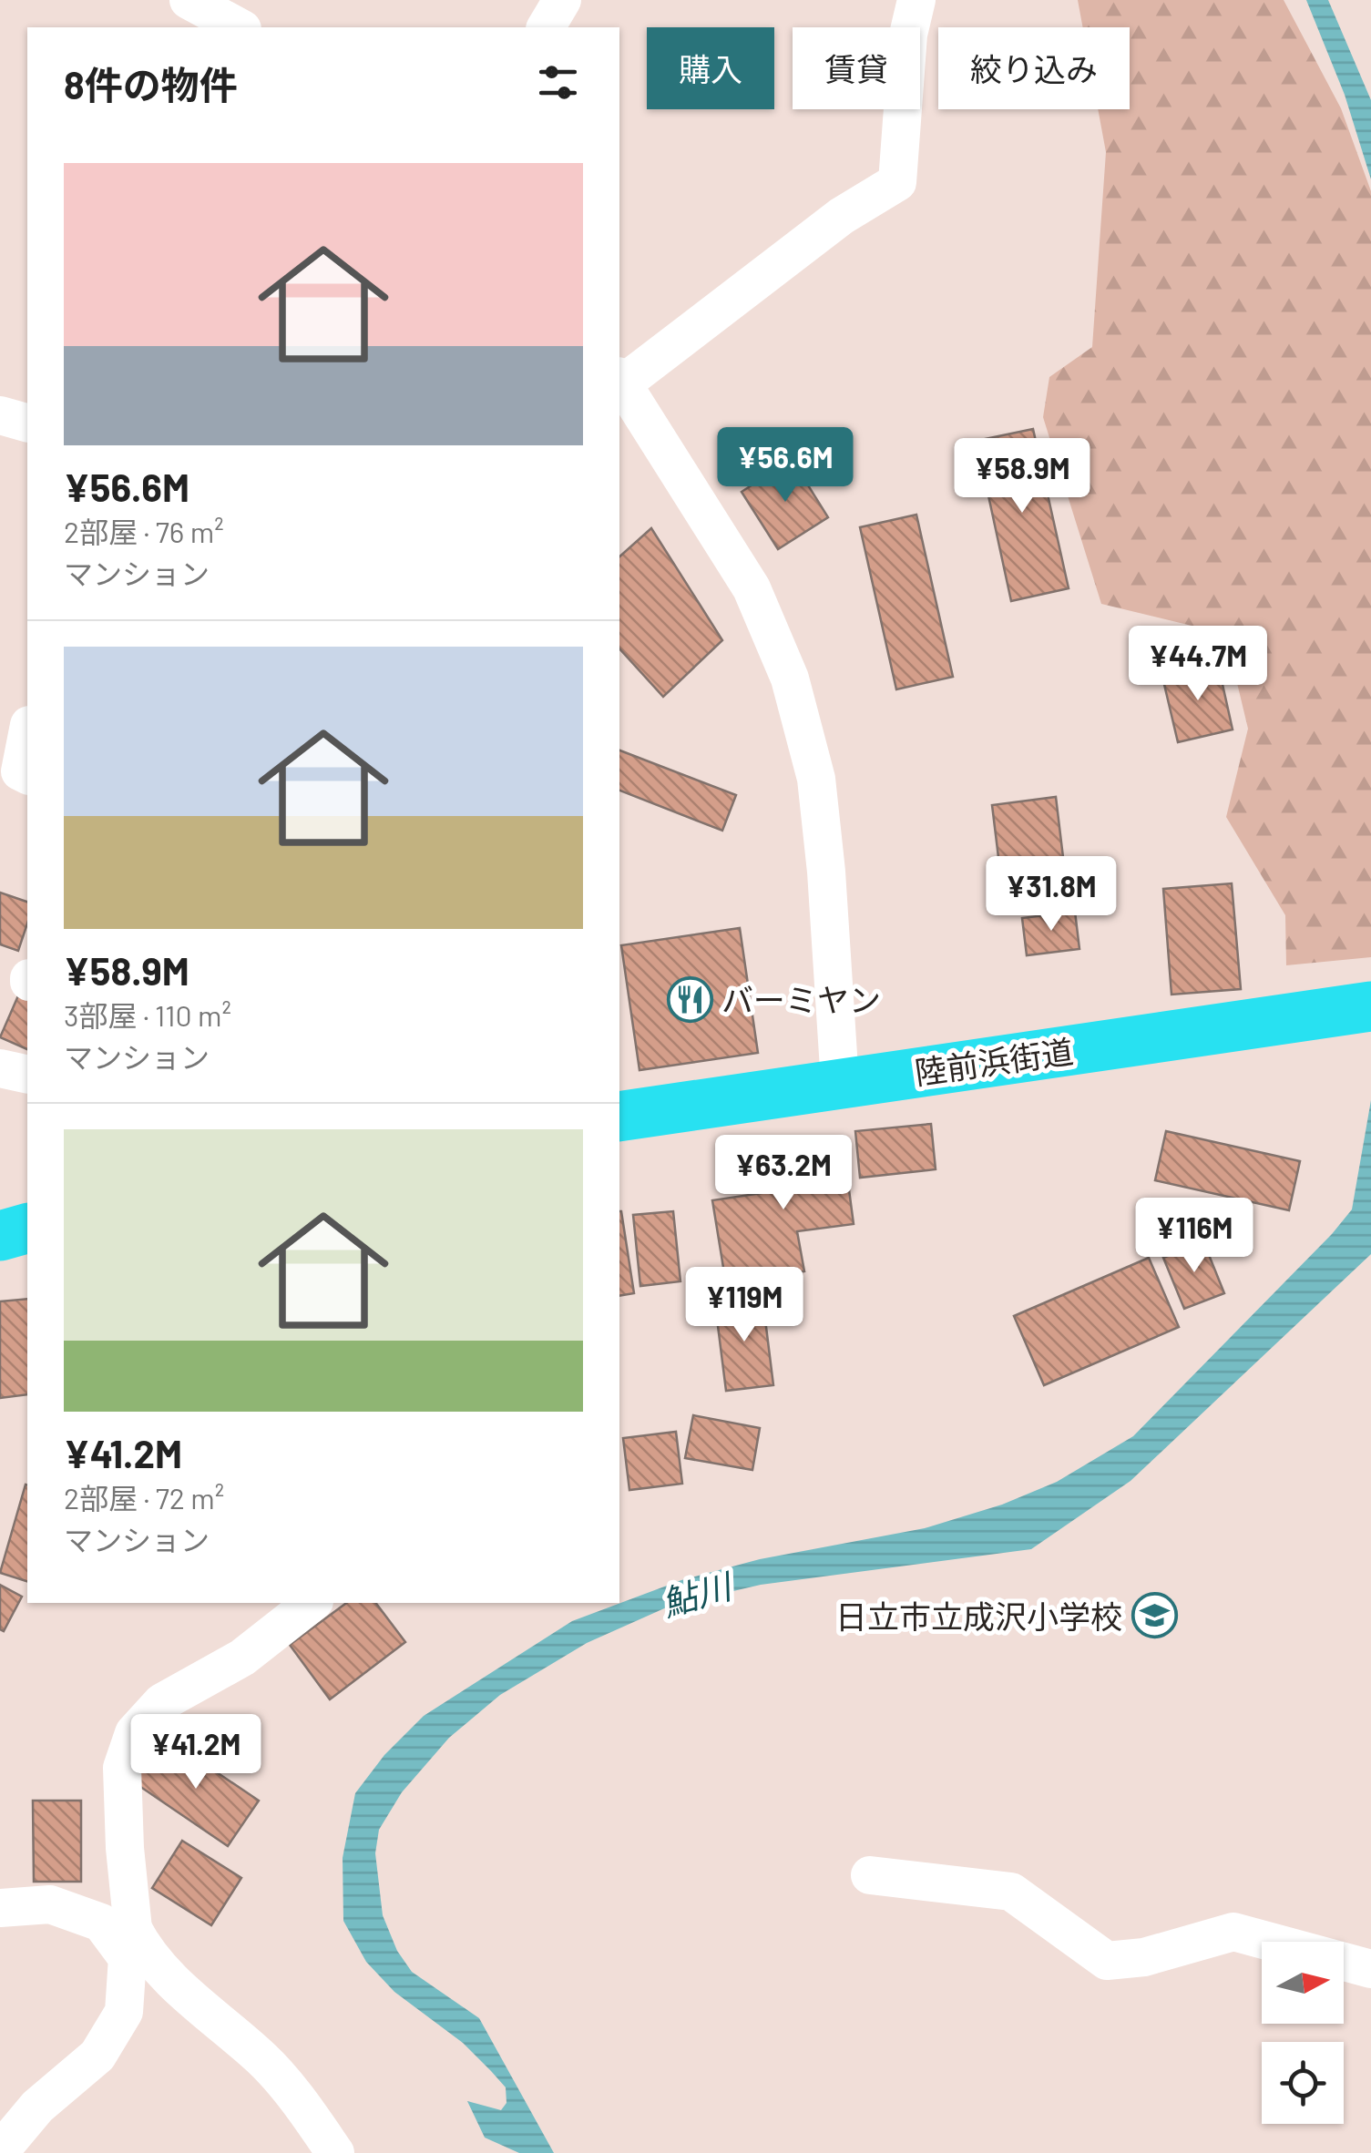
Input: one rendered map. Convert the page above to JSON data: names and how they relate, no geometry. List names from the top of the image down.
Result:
{
  "streets": {
    "highway": ["陸前浜街道"]
  },
  "water": ["鮎川"],
  "places": {
    "restaurant": ["バーミヤン"],
    "school or university": ["日立市立成沢小学校"]
  },
  "north": "right",
  "page": {
    "chip": ["購入", "賃貸", "絞り込み"],
    "heading": "8件の物件",
    "list": [
      {
        "name": "¥56.6M",
        "note": "2部屋 · 76 m² · マンション"
      },
      {
        "name": "¥58.9M",
        "note": "3部屋 · 110 m² · マンション"
      },
      {
        "name": "¥41.2M",
        "note": "2部屋 · 72 m² · マンション"
      }
    ],
    "price": [
      "¥56.6M",
      "¥58.9M",
      "¥44.7M",
      "¥31.8M",
      "¥63.2M",
      "¥116M",
      "¥119M",
      "¥41.2M"
    ]
  }
}
